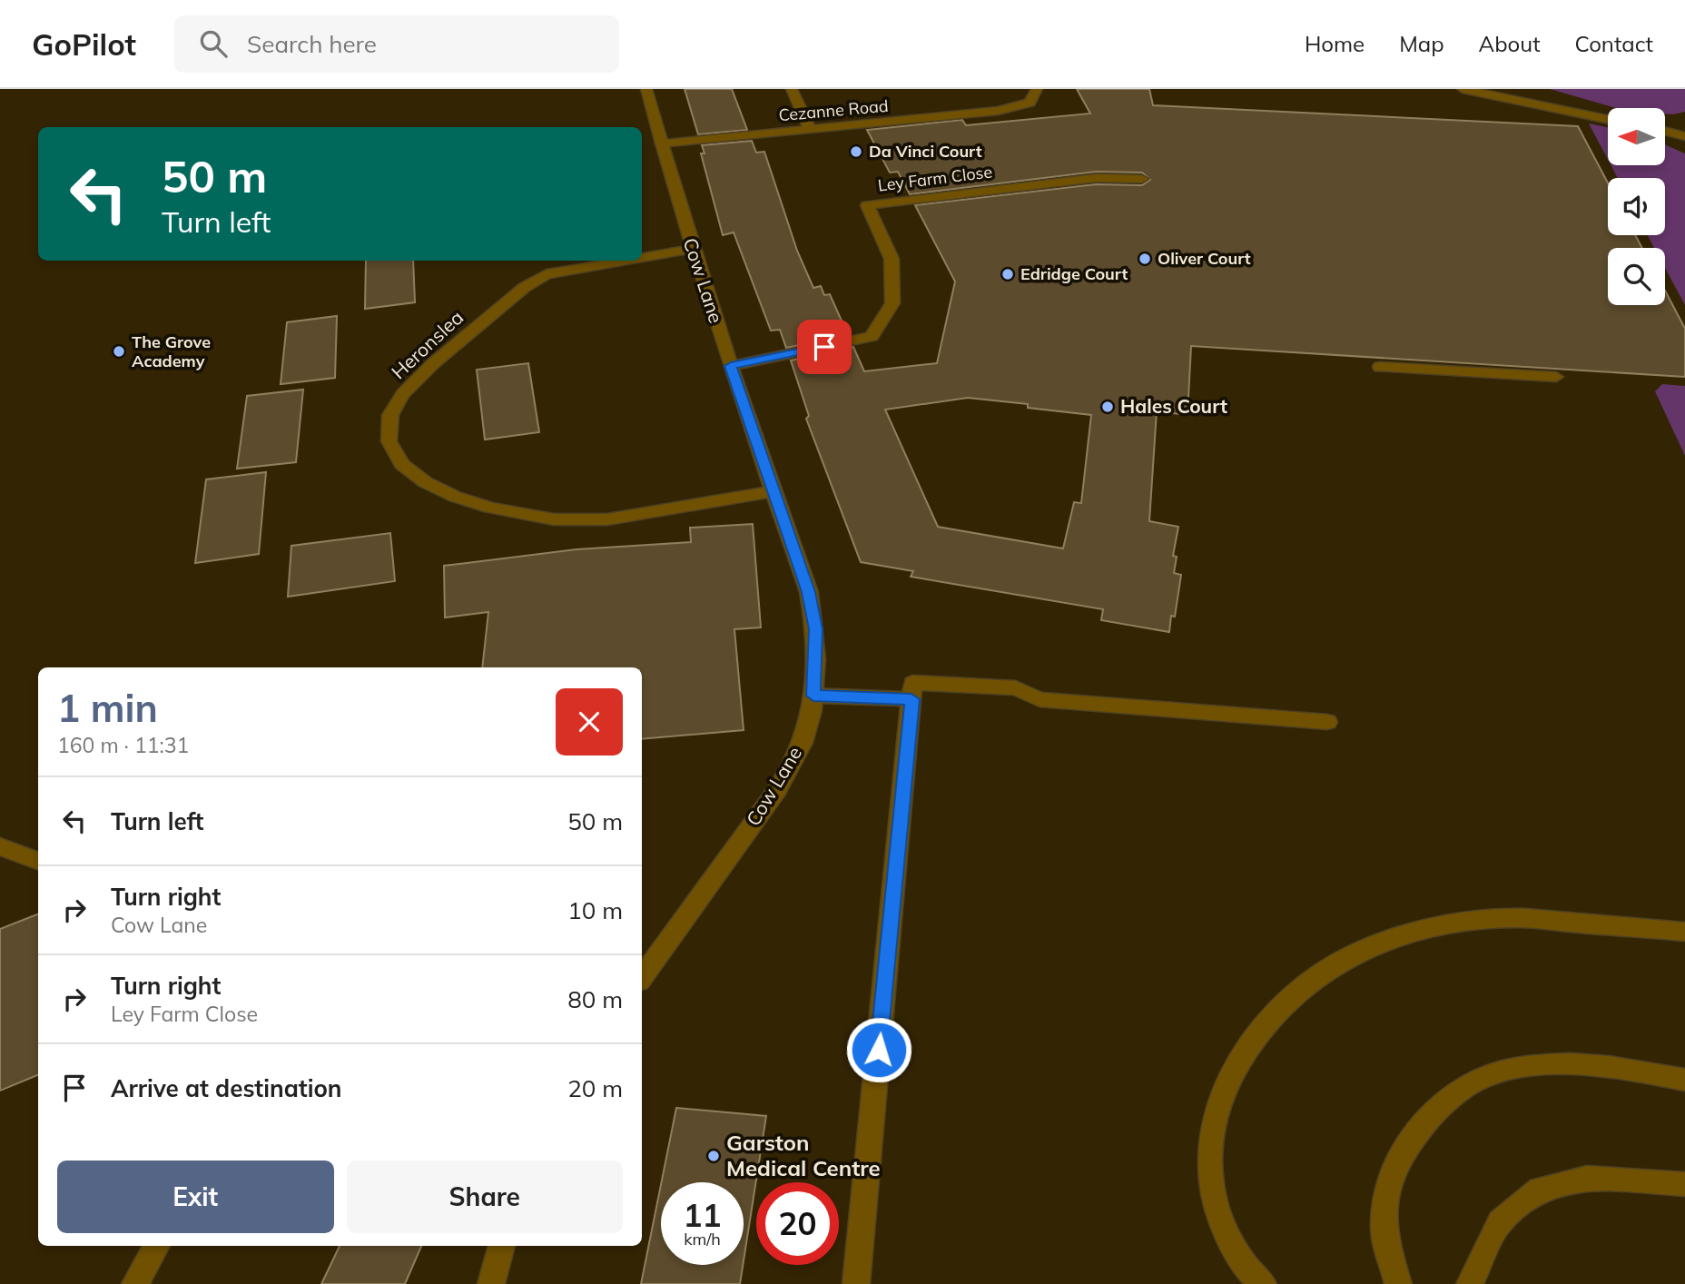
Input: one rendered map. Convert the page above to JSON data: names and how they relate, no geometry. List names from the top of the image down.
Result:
{
  "streets": {
    "street": [
      "Cezanne Road",
      "Ley Farm Close",
      "Cow Lane",
      "Heronslea"
    ]
  },
  "crossings": [
    ["Cezanne Road", "Cow Lane"],
    ["Ley Farm Close", "Cow Lane"],
    ["Cow Lane", "Heronslea"]
  ],
  "places": [
    "Da Vinci Court",
    "Oliver Court",
    "Edridge Court",
    "The Grove Academy",
    "Hales Court",
    "Garston Medical Centre"
  ],
  "north": "left",
  "page": {
    "header": "GoPilot",
    "search": "Search here",
    "nav": [
      "Home",
      "Map",
      "About",
      "Contact"
    ],
    "turn": ["50 m", "Turn left"],
    "heading": ["1 min", "160 m · 11:31"],
    "list": [
      {
        "name": "Turn left",
        "value": "50 m"
      },
      {
        "name": "Turn right",
        "note": "Cow Lane",
        "value": "10 m"
      },
      {
        "name": "Turn right",
        "note": "Ley Farm Close",
        "value": "80 m"
      },
      {
        "name": "Arrive at destination",
        "value": "20 m"
      }
    ],
    "buttons": ["Exit", "Share"],
    "speed": "11 km/h",
    "limit": "20"
  }
}
